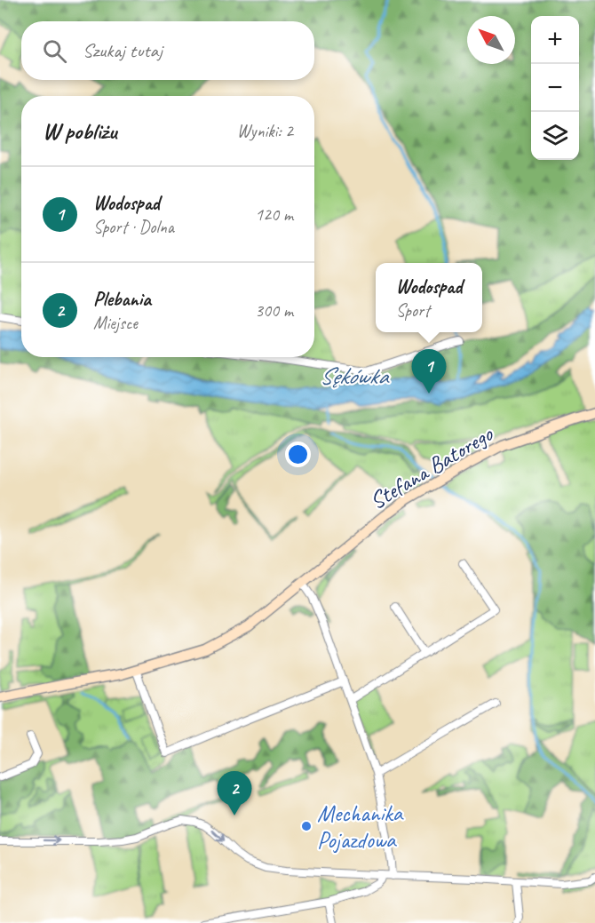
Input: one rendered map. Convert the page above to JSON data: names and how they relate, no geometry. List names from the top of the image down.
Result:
{
  "streets": {
    "street": ["Stefana Batorego"]
  },
  "water": ["Sękówka"],
  "places": ["Mechanika Pojazdowa"],
  "north": "top left",
  "page": {
    "map_buttons": ["+", "−"],
    "search": "Szukaj tutaj",
    "heading": ["W pobliżu", "Wyniki: 2"],
    "list": [
      {
        "mark": "1",
        "name": "Wodospad",
        "note": "Sport · Dolna",
        "value": "120 m"
      },
      {
        "mark": "2",
        "name": "Plebania",
        "note": "Miejsce",
        "value": "300 m"
      }
    ],
    "popup": ["Wodospad", "Sport"],
    "pins": ["1", "2"]
  }
}
